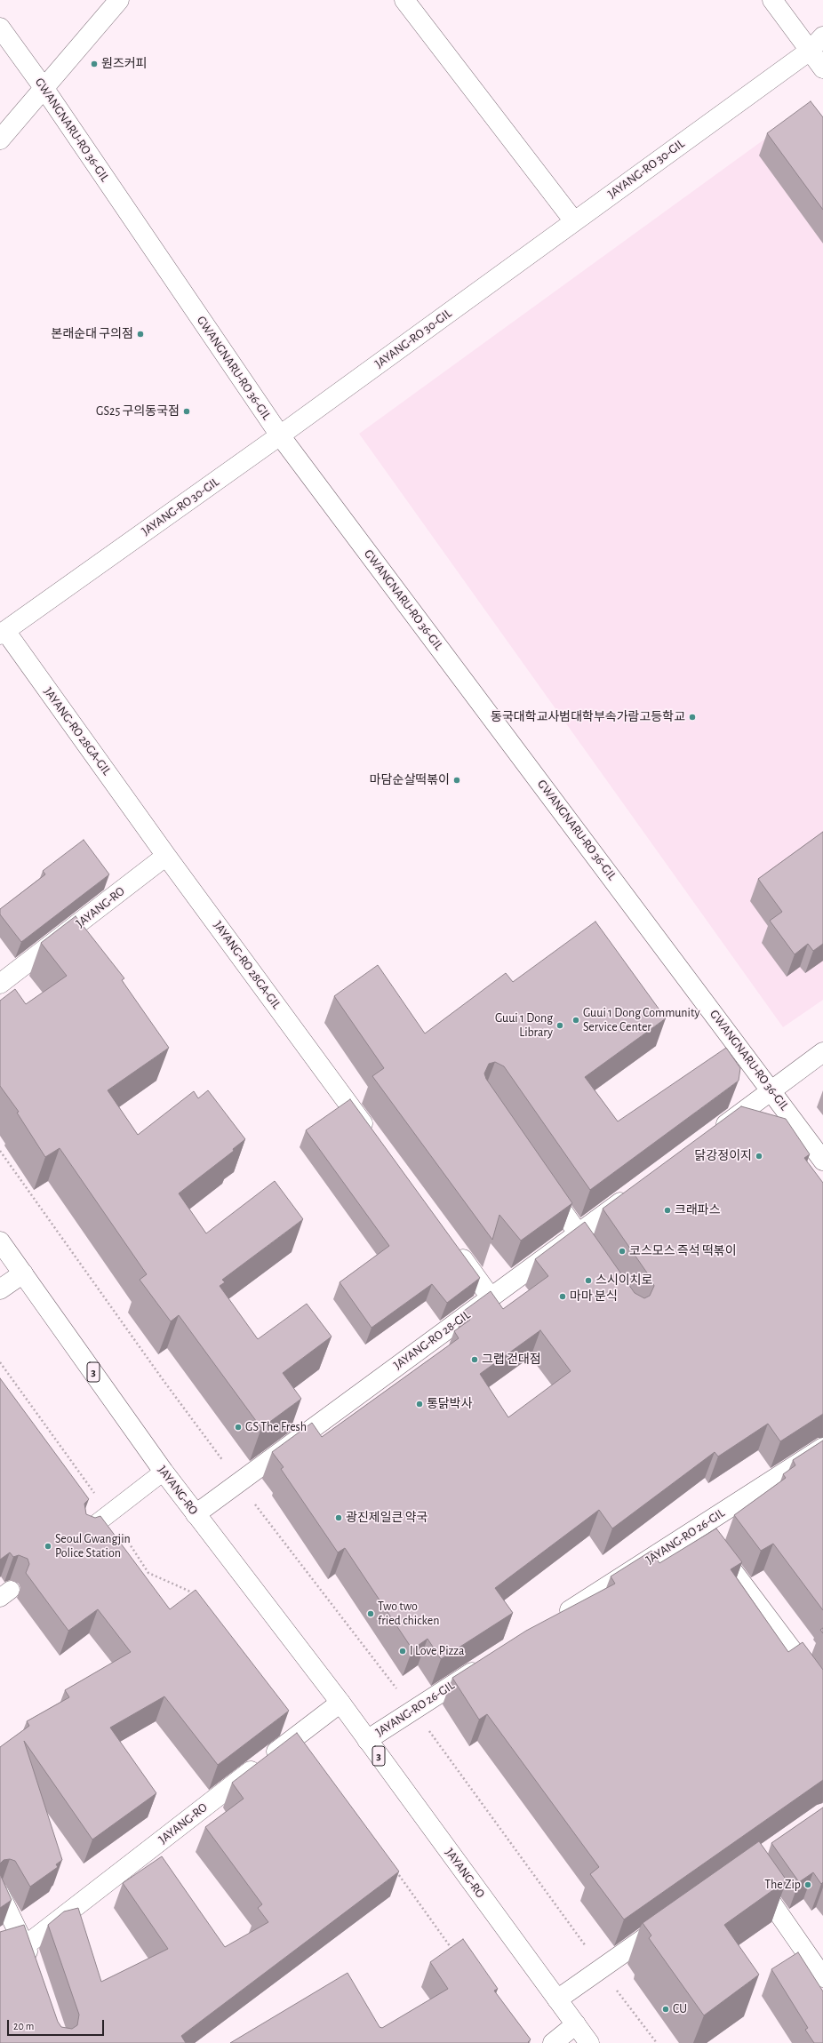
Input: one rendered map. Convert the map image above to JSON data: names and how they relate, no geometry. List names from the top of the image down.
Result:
{
  "streets": {
    "street": [
      "GWANGNARU-RO 36-GIL",
      "JAYANG-RO 30-GIL",
      "JAYANG-RO 28GA-GIL",
      "JAYANG-RO",
      "JAYANG-RO 28-GIL",
      "3",
      "JAYANG-RO 26-GIL"
    ]
  },
  "crossings": [
    ["GWANGNARU-RO 36-GIL", "JAYANG-RO 30-GIL"],
    ["JAYANG-RO 30-GIL", "JAYANG-RO 28GA-GIL"],
    ["JAYANG-RO 28GA-GIL", "JAYANG-RO"],
    ["JAYANG-RO", "JAYANG-RO 28-GIL"],
    ["JAYANG-RO", "JAYANG-RO 26-GIL"]
  ],
  "places": [
    "원즈커피",
    "본래순대 구의점",
    "GS25 구의동국점",
    "동국대학교사범대학부속가람고등학교",
    "마담순살떡볶이",
    "Guui 1 Dong Community Service Center",
    "Guui 1 Dong Library",
    "닭강정이지",
    "크래파스",
    "코스모스 즉석 떡볶이",
    "스시이치로",
    "마마 분식",
    "그랩 건대점",
    "통닭박사",
    "GS The Fresh",
    "광진제일큰 약국",
    "Seoul Gwangjin Police Station",
    "Two two fried chicken",
    "I Love Pizza",
    "The Zip",
    "CU"
  ],
  "scale_bar": "20 m"
}
